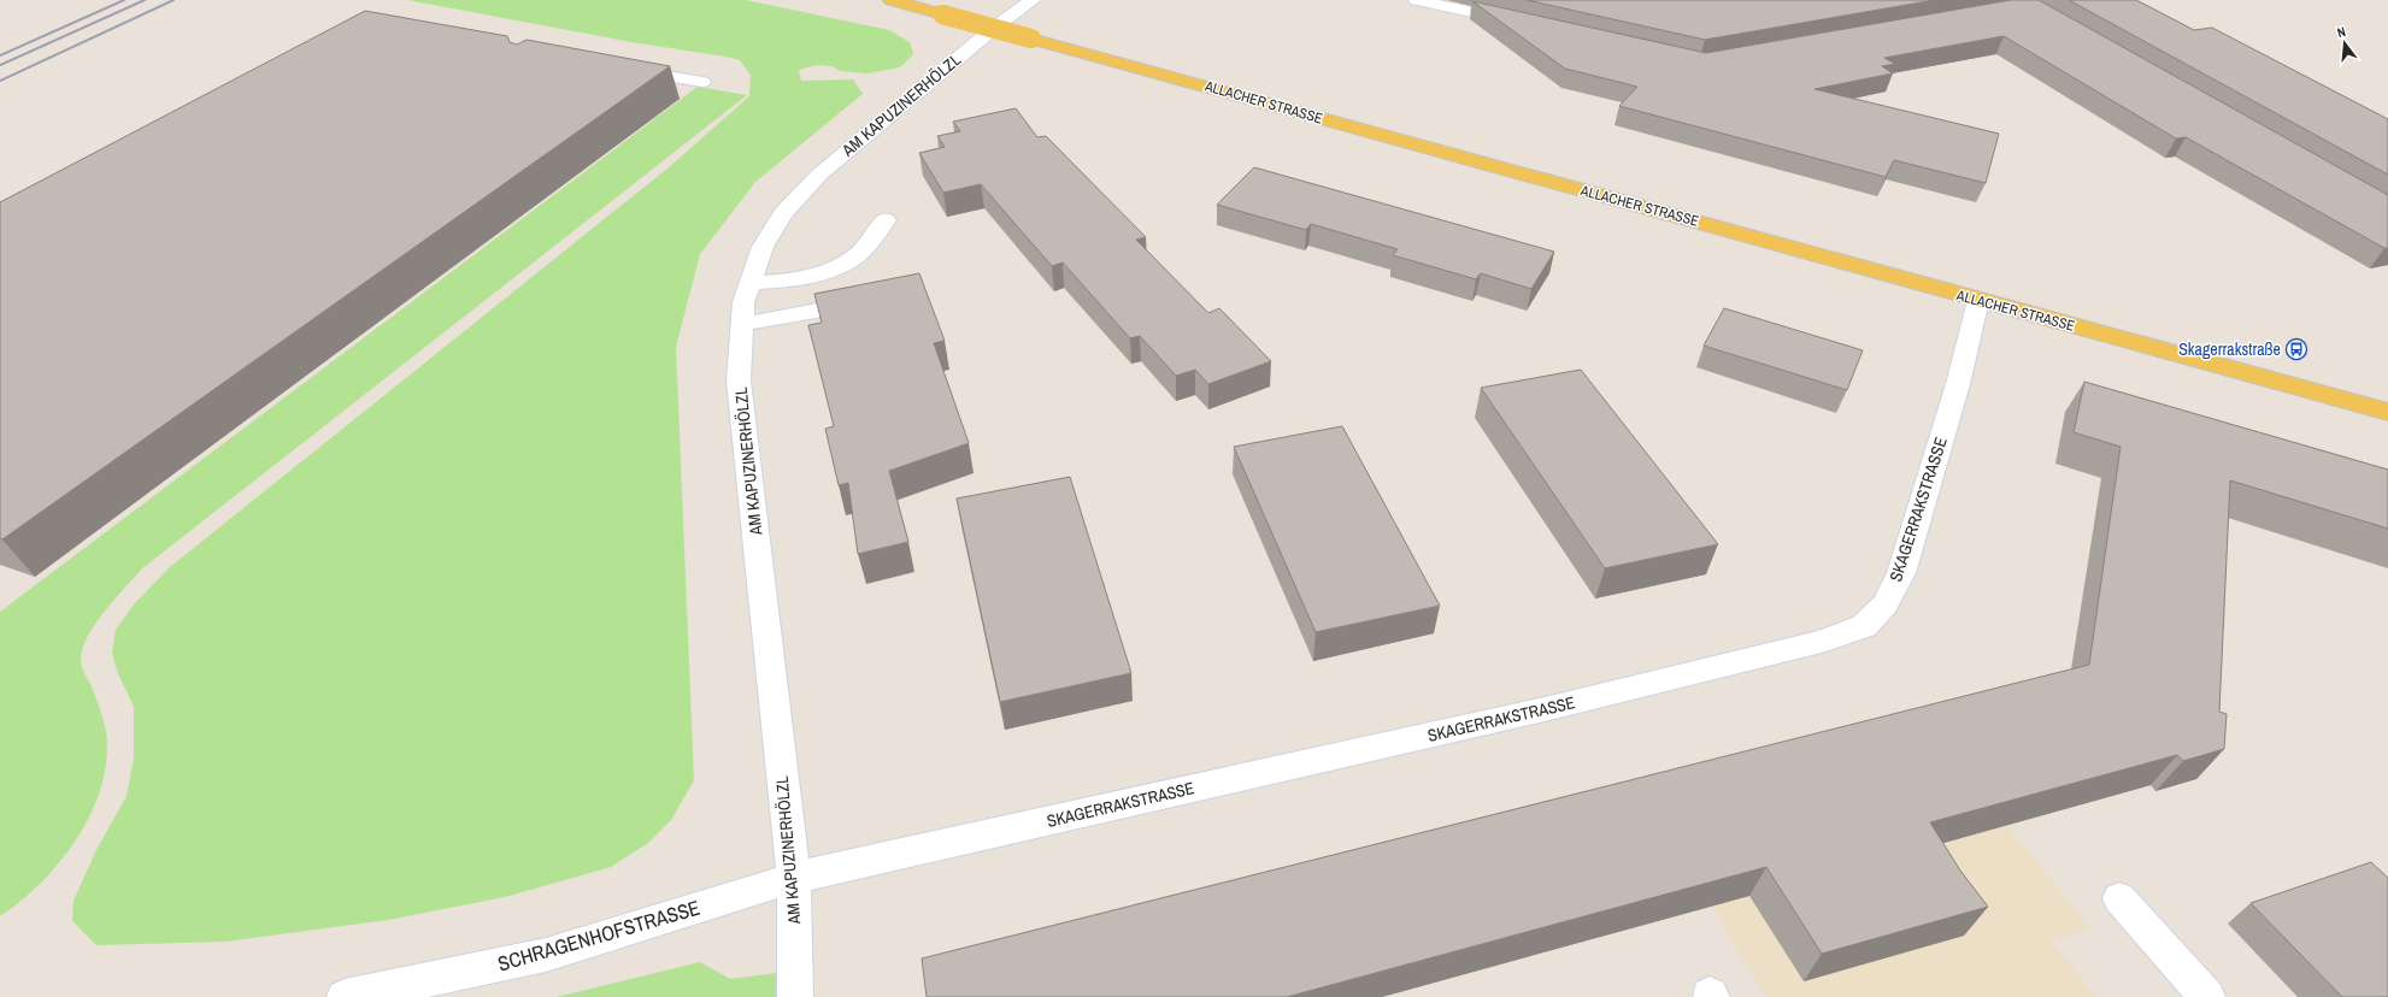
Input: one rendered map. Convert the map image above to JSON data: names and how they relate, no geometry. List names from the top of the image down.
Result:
{
  "streets": {
    "main road": ["ALLACHER STRASSE"],
    "street": ["AM KAPUZINERHÖLZL", "SKAGERRAKSTRASSE", "SCHRAGENHOFSTRASSE"]
  },
  "crossings": [
    ["ALLACHER STRASSE", "SKAGERRAKSTRASSE"],
    ["AM KAPUZINERHÖLZL", "SKAGERRAKSTRASSE"],
    ["AM KAPUZINERHÖLZL", "SCHRAGENHOFSTRASSE"],
    ["SKAGERRAKSTRASSE", "SCHRAGENHOFSTRASSE"]
  ],
  "places": {
    "bus stop": ["Skagerrakstraße"]
  },
  "north": "top"
}
